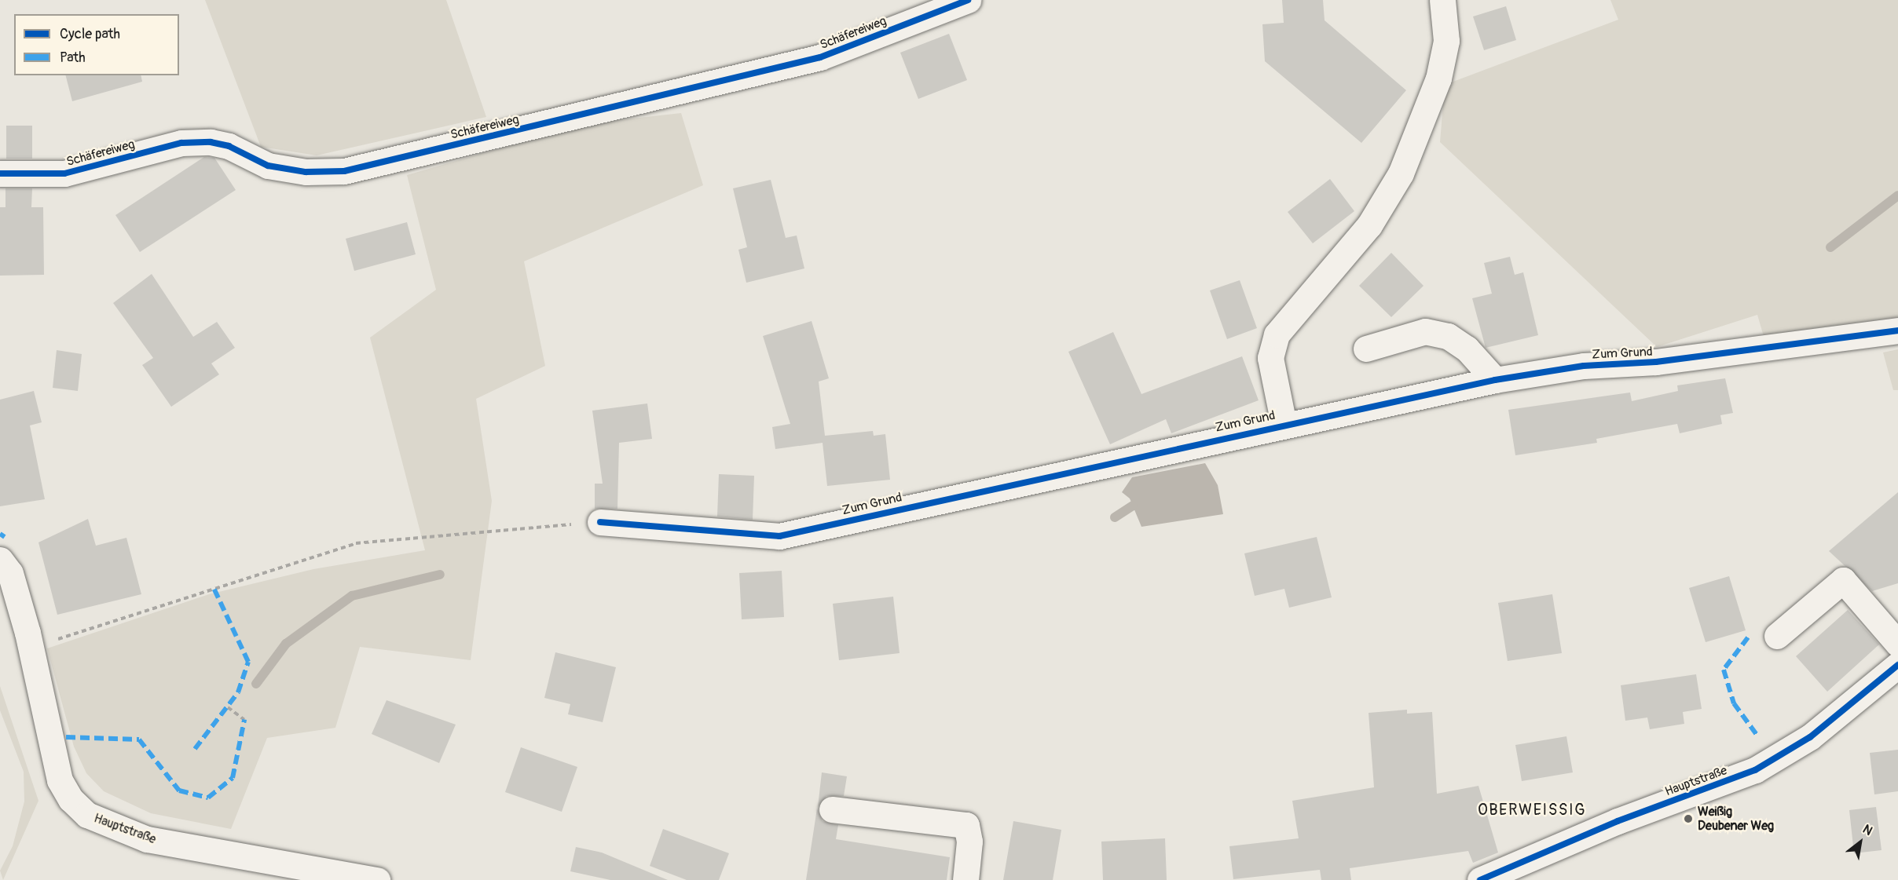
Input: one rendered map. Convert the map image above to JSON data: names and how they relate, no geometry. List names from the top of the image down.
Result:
{
  "streets": {
    "street": ["Schäfereiweg", "Zum Grund", "Hauptstraße"]
  },
  "districts": ["OBERWEISSIG"],
  "places": ["Weißig Deubener Weg"],
  "legend": ["Cycle path", "Path"],
  "north": "top right"
}
